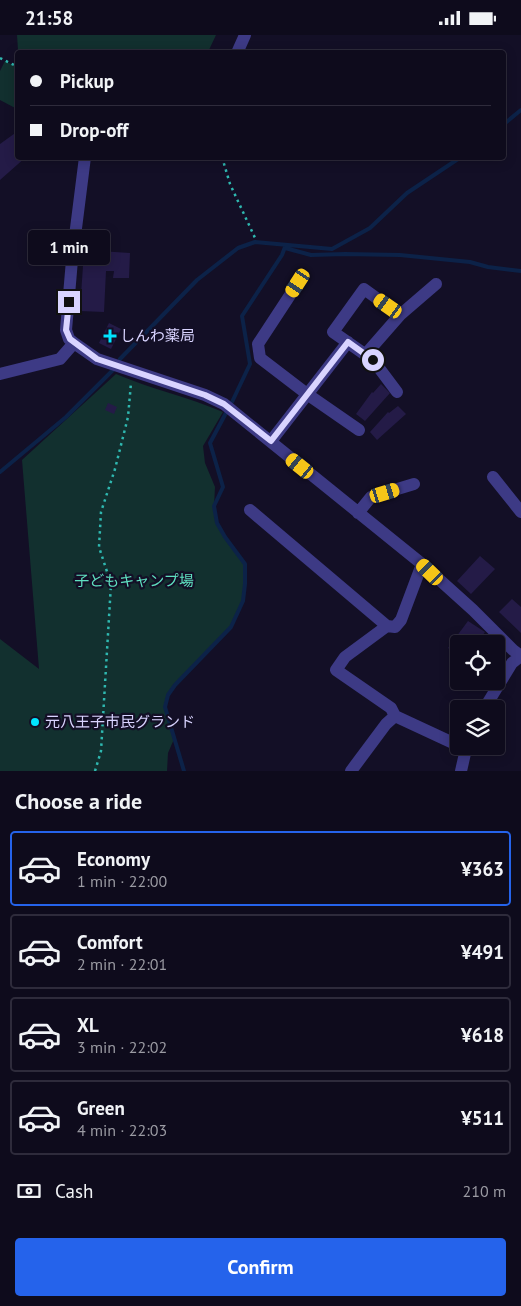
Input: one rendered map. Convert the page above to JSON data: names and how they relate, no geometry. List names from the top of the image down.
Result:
{
  "parks": ["子どもキャンプ場"],
  "places": {
    "health": ["しんわ薬局"],
    "other": ["元八王子市民グランド"]
  },
  "page": {
    "status": "21:58",
    "banner": ["Pickup", "Drop-off"],
    "bubble": "1 min",
    "heading": "Choose a ride",
    "list": [
      {
        "name": "Economy",
        "note": "1 min · 22:00",
        "value": "¥363"
      },
      {
        "name": "Comfort",
        "note": "2 min · 22:01",
        "value": "¥491"
      },
      {
        "name": "XL",
        "note": "3 min · 22:02",
        "value": "¥618"
      },
      {
        "name": "Green",
        "note": "4 min · 22:03",
        "value": "¥511"
      }
    ],
    "pay": ["Cash", "210 m"],
    "buttons": "Confirm"
  }
}
